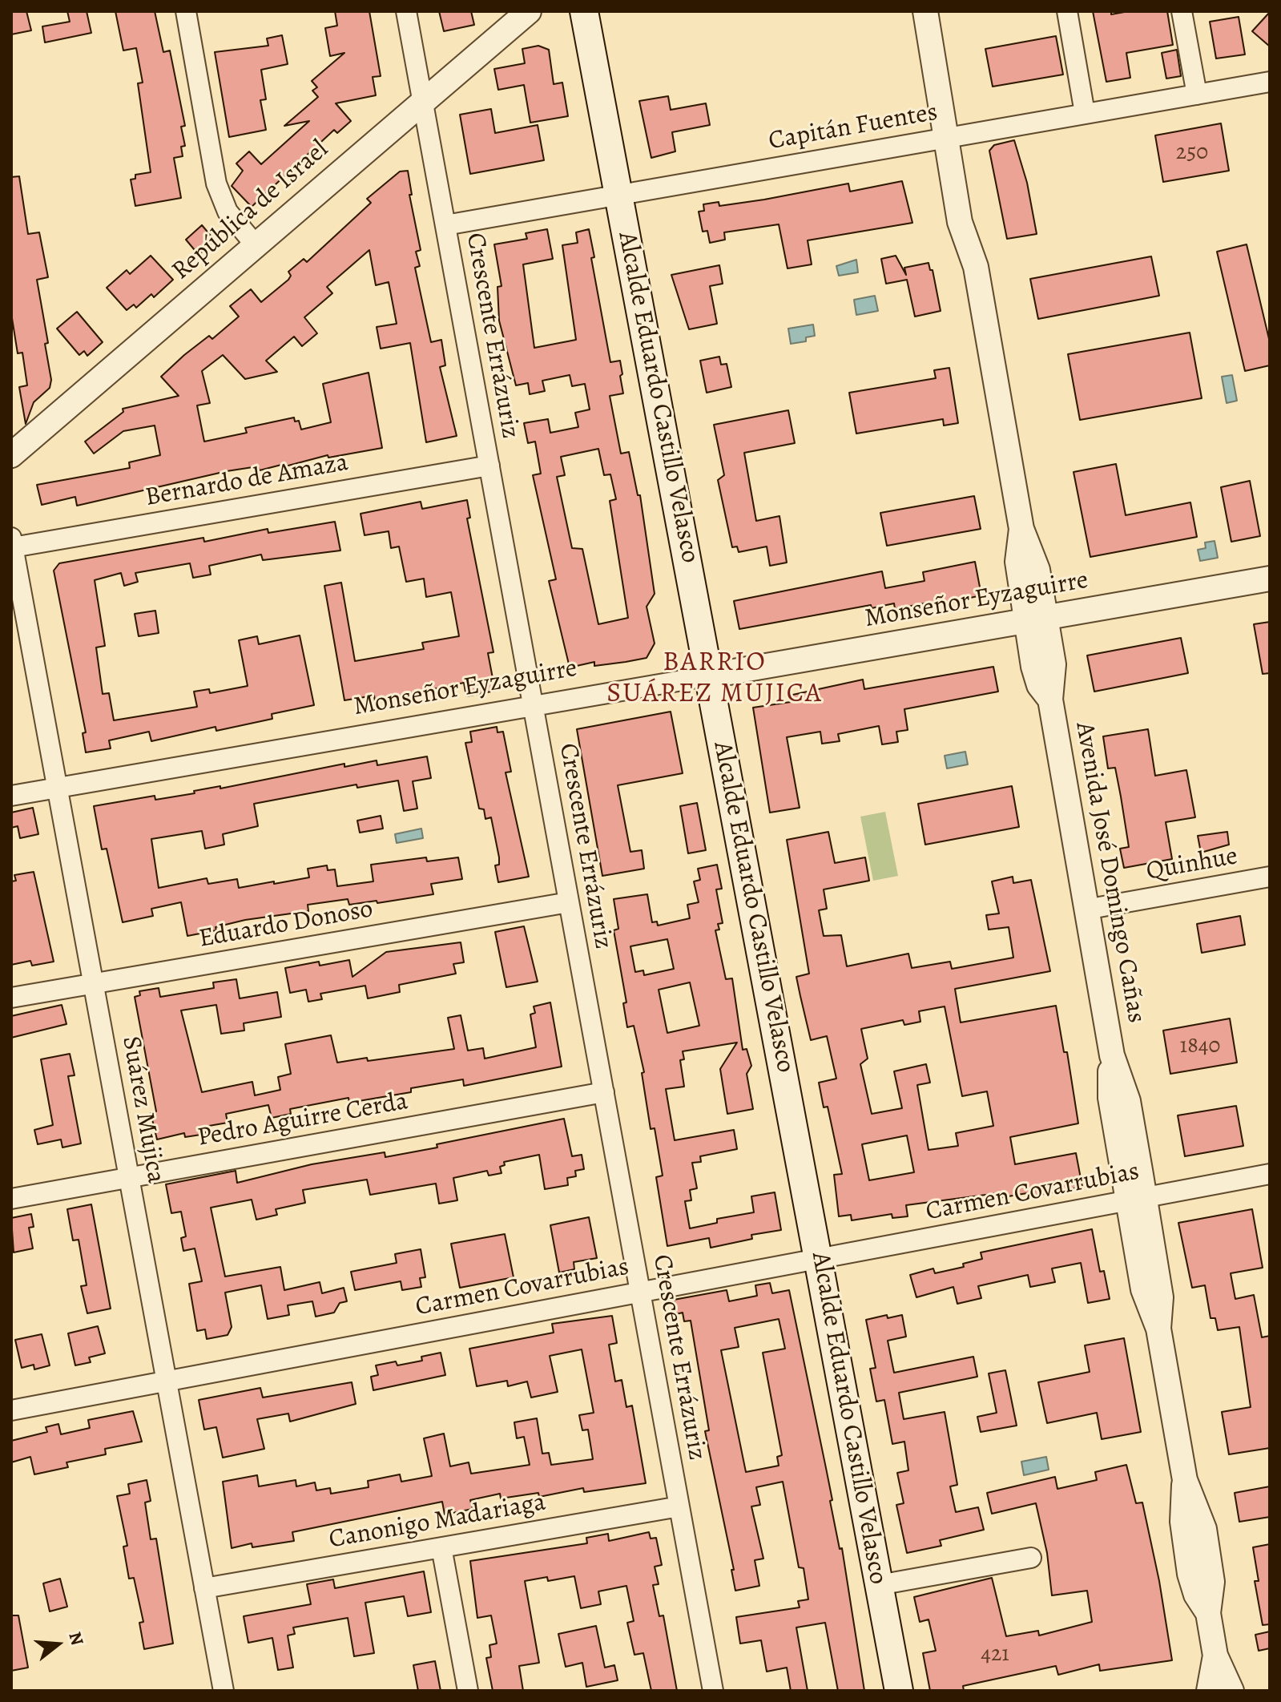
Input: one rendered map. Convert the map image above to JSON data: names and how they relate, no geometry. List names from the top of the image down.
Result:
{
  "streets": {
    "main road": ["Alcalde Eduardo Castillo Velasco"],
    "street": [
      "Capitán Fuentes",
      "República de Israel",
      "Crescente Errázuriz",
      "Bernardo de Amaza",
      "Monseñor Eyzaguirre",
      "Quinhue",
      "Avenida José Domingo Cañas",
      "Eduardo Donoso",
      "Suárez Mujica",
      "Pedro Aguirre Cerda",
      "Carmen Covarrubias",
      "Canonigo Madariaga"
    ]
  },
  "crossings": [
    ["Capitán Fuentes", "Crescente Errázuriz"],
    ["Capitán Fuentes", "Alcalde Eduardo Castillo Velasco"],
    ["Capitán Fuentes", "Avenida José Domingo Cañas"],
    ["República de Israel", "Crescente Errázuriz"],
    ["Crescente Errázuriz", "Bernardo de Amaza"],
    ["Crescente Errázuriz", "Monseñor Eyzaguirre"],
    ["Crescente Errázuriz", "Eduardo Donoso"],
    ["Crescente Errázuriz", "Pedro Aguirre Cerda"],
    ["Crescente Errázuriz", "Carmen Covarrubias"],
    ["Crescente Errázuriz", "Canonigo Madariaga"],
    ["Alcalde Eduardo Castillo Velasco", "Monseñor Eyzaguirre"],
    ["Alcalde Eduardo Castillo Velasco", "Carmen Covarrubias"],
    ["Bernardo de Amaza", "Suárez Mujica"],
    ["Monseñor Eyzaguirre", "Avenida José Domingo Cañas"],
    ["Monseñor Eyzaguirre", "Suárez Mujica"],
    ["Quinhue", "Avenida José Domingo Cañas"],
    ["Avenida José Domingo Cañas", "Carmen Covarrubias"],
    ["Eduardo Donoso", "Suárez Mujica"],
    ["Suárez Mujica", "Pedro Aguirre Cerda"],
    ["Suárez Mujica", "Carmen Covarrubias"],
    ["Suárez Mujica", "Canonigo Madariaga"]
  ],
  "districts": ["BARRIO SUÁREZ MUJICA"],
  "house_numbers": ["250", "1840", "421"],
  "north": "right"
}
